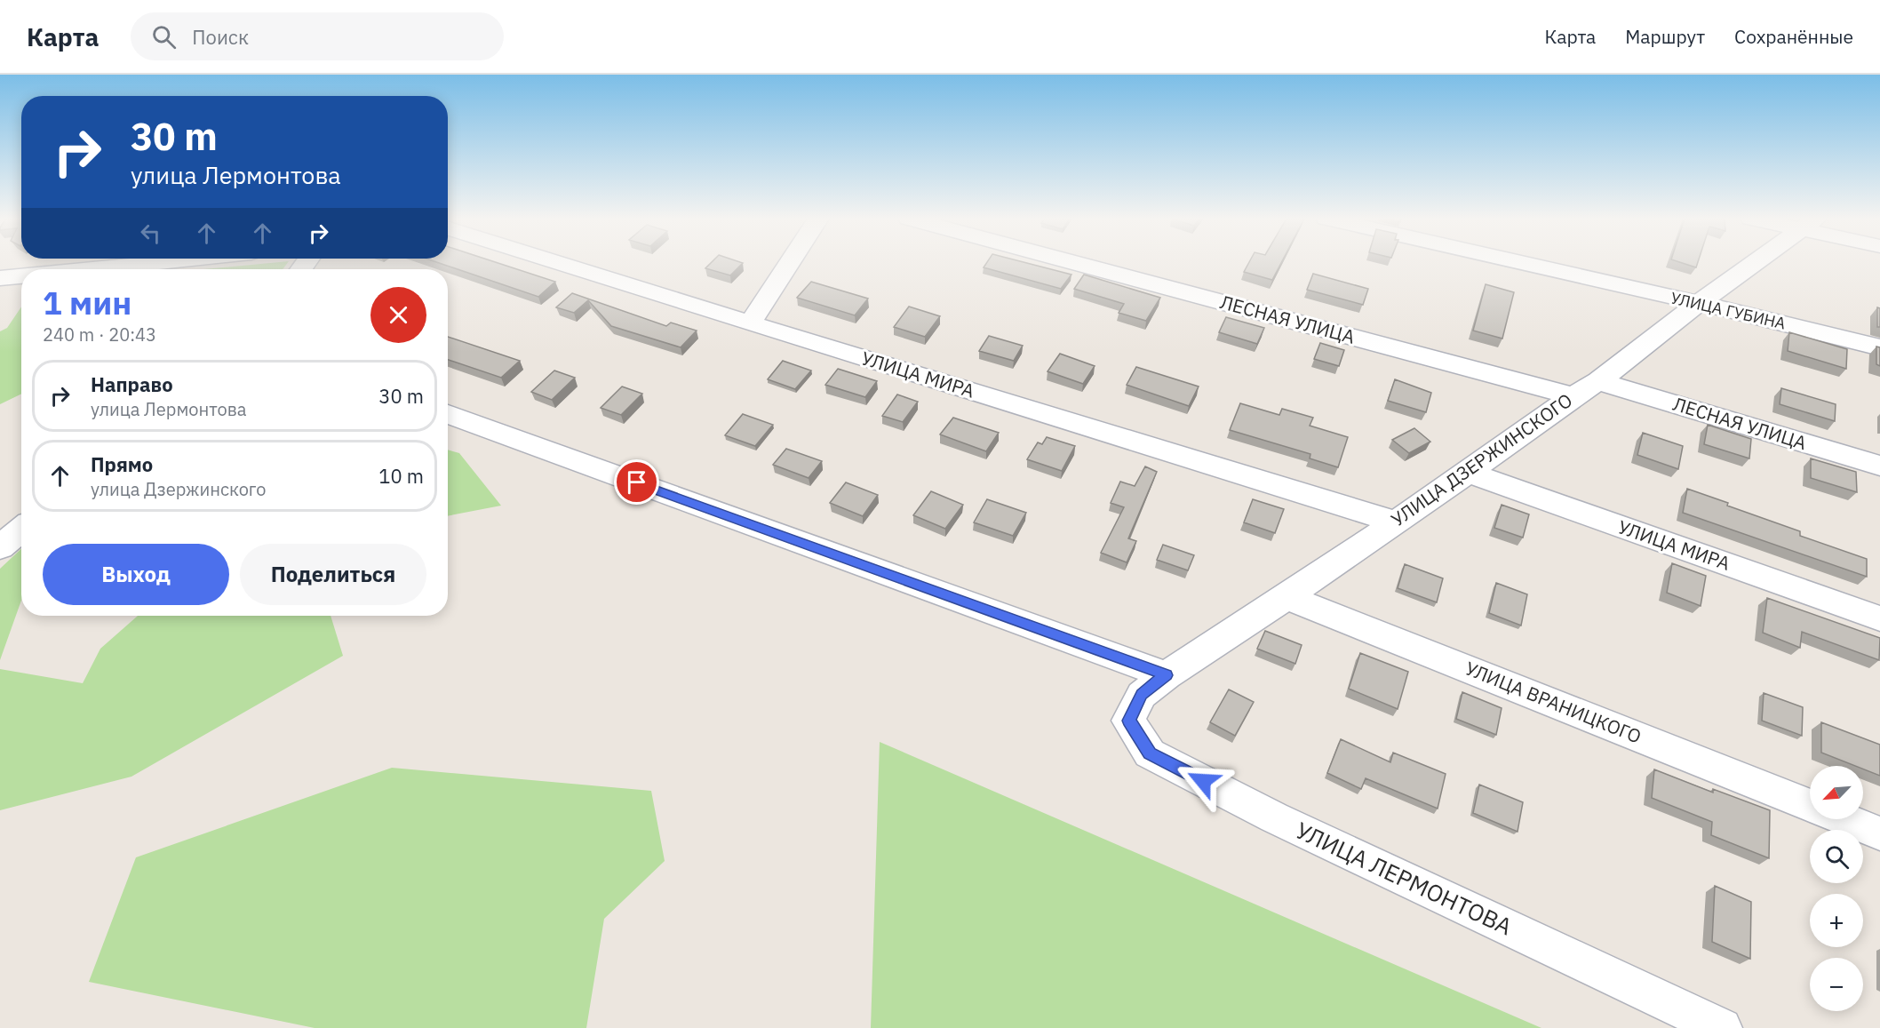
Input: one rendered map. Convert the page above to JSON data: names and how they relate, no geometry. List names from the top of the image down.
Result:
{
  "streets": {
    "street": [
      "УЛИЦА ГУБИНА",
      "ЛЕСНАЯ УЛИЦА",
      "УЛИЦА МИРА",
      "УЛИЦА ДЗЕРЖИНСКОГО",
      "УЛИЦА ВРАНИЦКОГО",
      "УЛИЦА ЛЕРМОНТОВА"
    ]
  },
  "crossings": [
    ["УЛИЦА ГУБИНА", "УЛИЦА ДЗЕРЖИНСКОГО"],
    ["ЛЕСНАЯ УЛИЦА", "УЛИЦА ДЗЕРЖИНСКОГО"],
    ["УЛИЦА МИРА", "УЛИЦА ДЗЕРЖИНСКОГО"],
    ["УЛИЦА ДЗЕРЖИНСКОГО", "УЛИЦА ВРАНИЦКОГО"],
    ["УЛИЦА ДЗЕРЖИНСКОГО", "УЛИЦА ЛЕРМОНТОВА"]
  ],
  "north": "bottom left",
  "page": {
    "header": "Карта",
    "search": "Поиск",
    "nav": ["Карта", "Маршрут", "Сохранённые"],
    "turn": ["30 m", "улица Лермонтова"],
    "heading": ["1 мин", "240 m · 20:43"],
    "list": [
      {
        "name": "Направо",
        "note": "улица Лермонтова",
        "value": "30 m"
      },
      {
        "name": "Прямо",
        "note": "улица Дзержинского",
        "value": "10 m"
      }
    ],
    "buttons": ["Выход", "Поделиться"],
    "map_buttons": ["+", "−"]
  }
}
